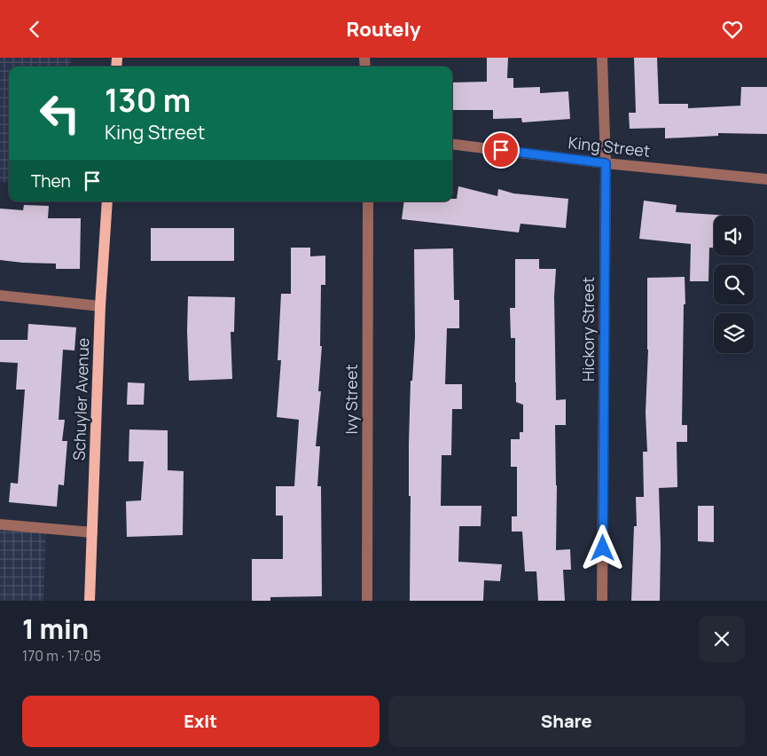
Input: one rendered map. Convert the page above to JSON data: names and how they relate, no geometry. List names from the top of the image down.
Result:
{
  "streets": {
    "main road": ["Schuyler Avenue"],
    "street": ["King Street", "Hickory Street", "Ivy Street"]
  },
  "crossings": [
    ["King Street", "Hickory Street"]
  ],
  "page": {
    "header": "Routely",
    "turn": ["130 m", "King Street"],
    "then": "Then",
    "heading": ["1 min", "170 m · 17:05"],
    "buttons": ["Exit", "Share"]
  }
}
